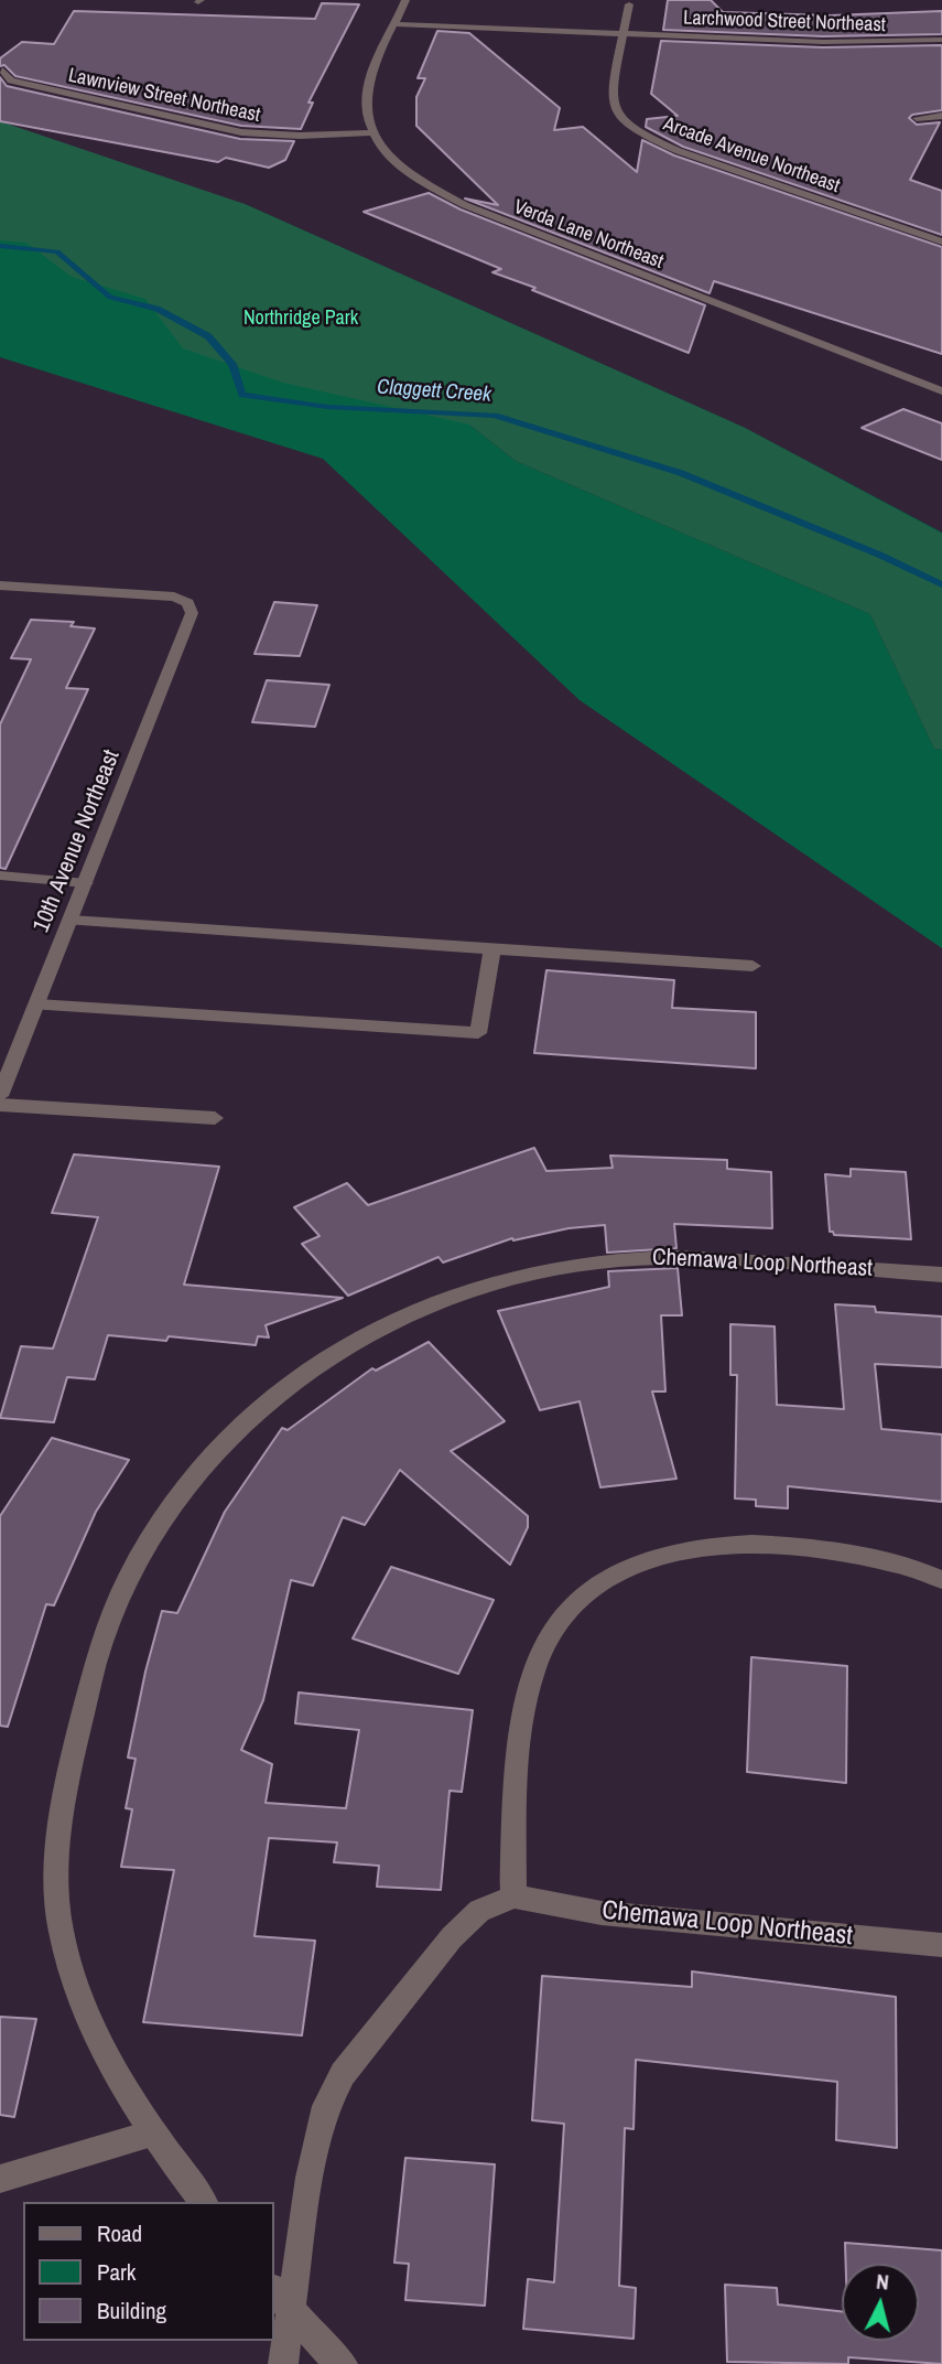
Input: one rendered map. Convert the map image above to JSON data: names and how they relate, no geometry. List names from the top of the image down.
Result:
{
  "streets": {
    "street": [
      "Larchwood Street Northeast",
      "Lawnview Street Northeast",
      "Arcade Avenue Northeast",
      "Verda Lane Northeast",
      "10th Avenue Northeast",
      "Chemawa Loop Northeast"
    ]
  },
  "crossings": [
    ["Larchwood Street Northeast", "Arcade Avenue Northeast"],
    ["Lawnview Street Northeast", "Verda Lane Northeast"]
  ],
  "water": ["Claggett Creek"],
  "parks": ["Northridge Park"],
  "legend": ["Road", "Park", "Building"],
  "north": "top"
}
